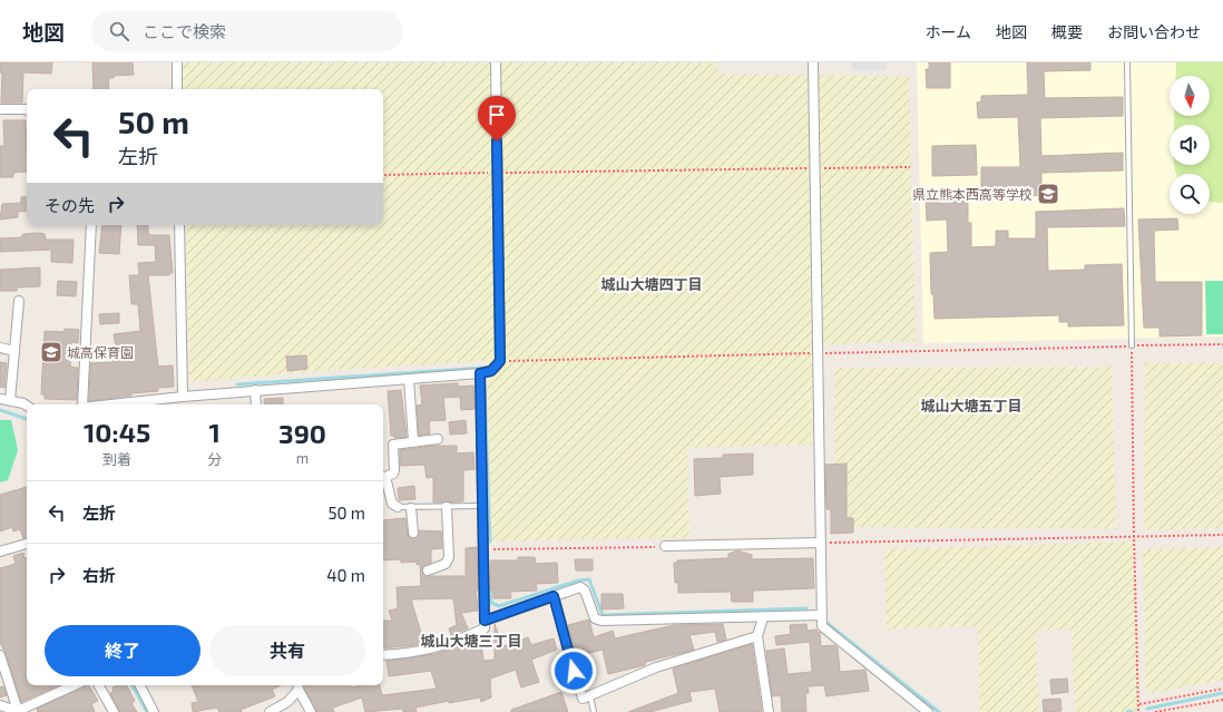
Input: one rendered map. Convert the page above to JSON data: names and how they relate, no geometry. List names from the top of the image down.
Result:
{
  "districts": ["城山大塘四丁目", "城山大塘五丁目", "城山大塘三丁目"],
  "places": {
    "school or university": ["県立熊本西高等学校", "城高保育園"]
  },
  "north": "bottom",
  "page": {
    "header": "地図",
    "search": "ここで検索",
    "nav": [
      "ホーム",
      "地図",
      "概要",
      "お問い合わせ"
    ],
    "turn": ["50 m", "左折"],
    "then": "その先",
    "eta": [
      "10:45",
      "到着",
      "1",
      "分",
      "390",
      "m"
    ],
    "list": [
      {
        "name": "左折",
        "value": "50 m"
      },
      {
        "name": "右折",
        "value": "40 m"
      }
    ],
    "buttons": ["終了", "共有"]
  }
}
